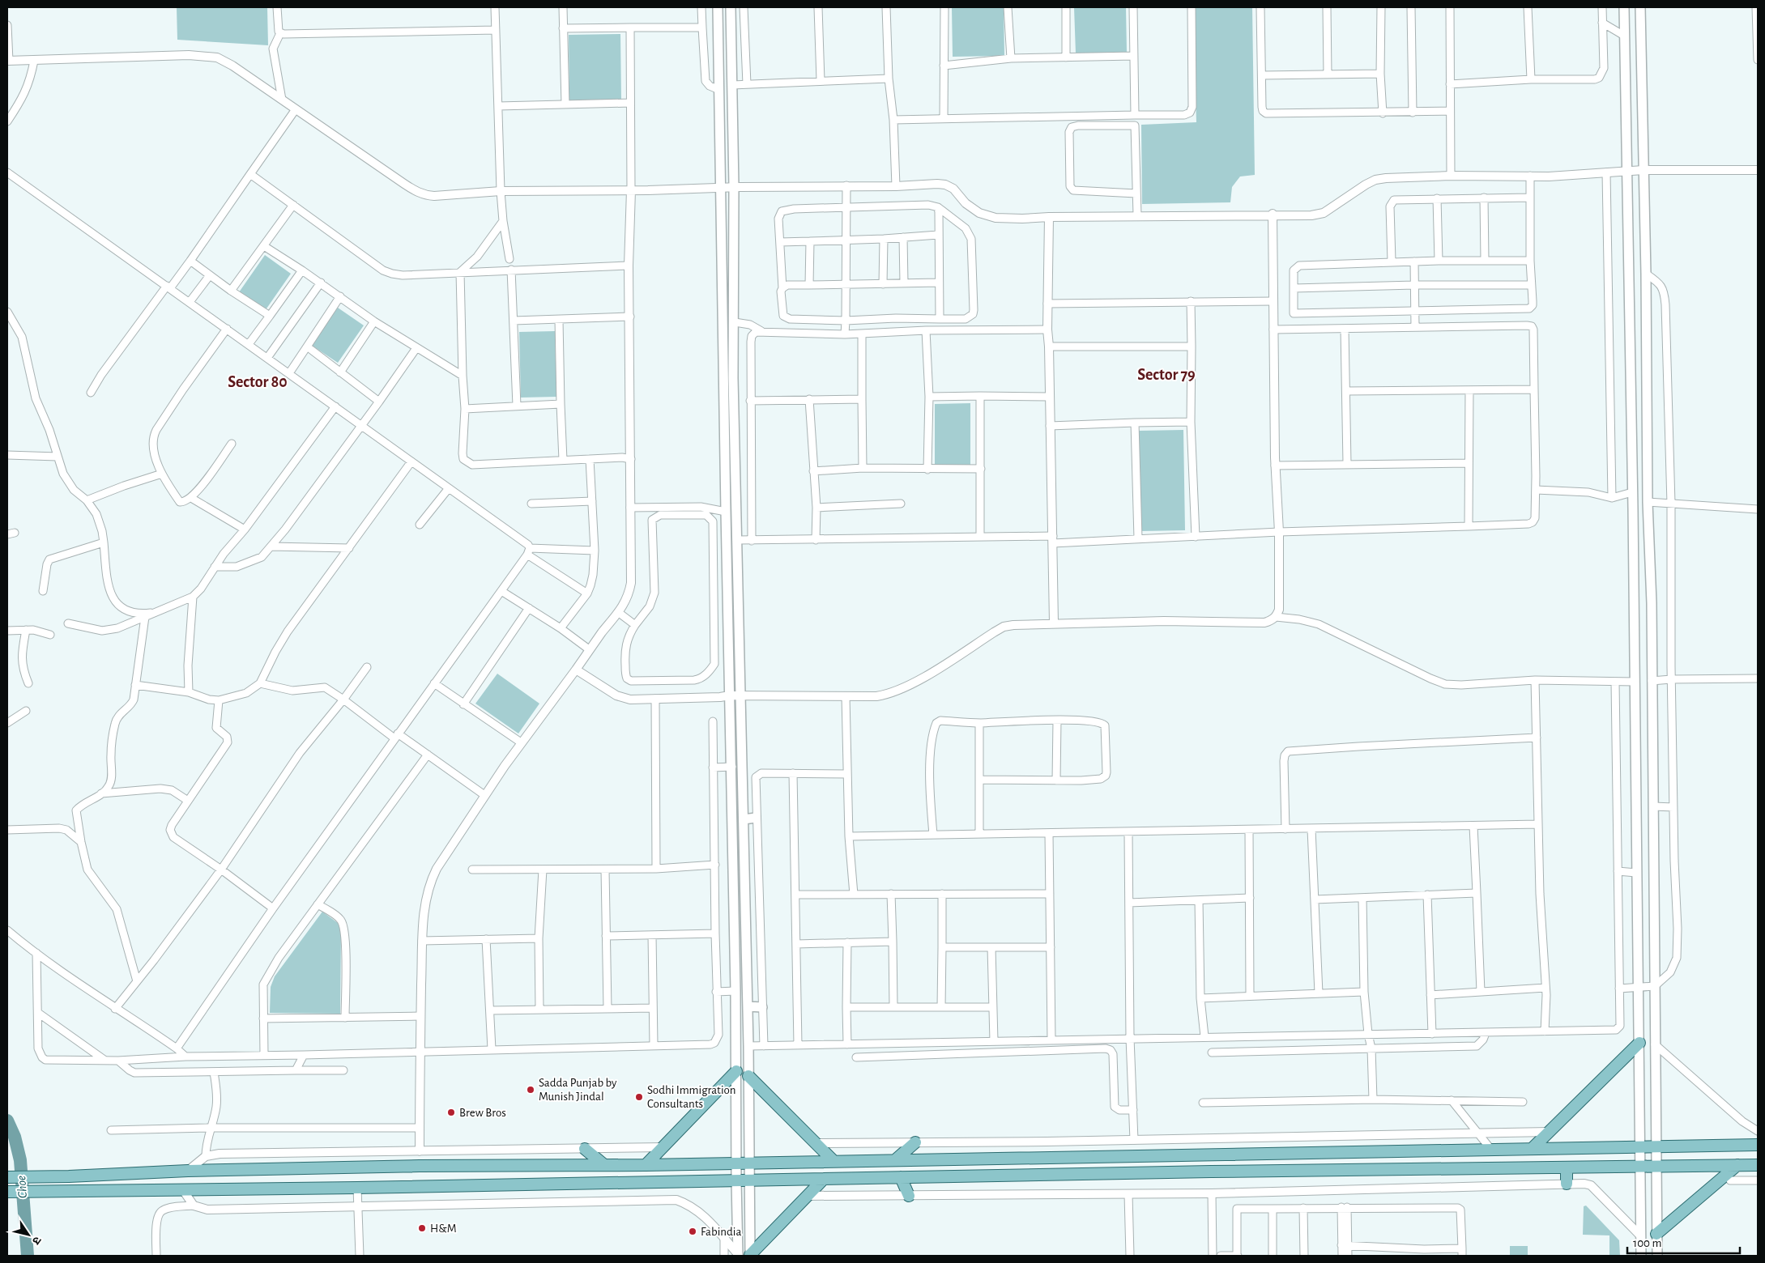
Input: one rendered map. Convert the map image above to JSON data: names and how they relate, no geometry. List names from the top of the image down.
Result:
{
  "districts": ["Sector 79", "Sector 80"],
  "water": ["Choe"],
  "places": [
    "Sadda Punjab by Munish Jindal",
    "Sodhi Immigration Consultants",
    "Brew Bros",
    "H&M",
    "Fabindia"
  ],
  "scale_bar": "100 m",
  "north": "bottom right"
}
